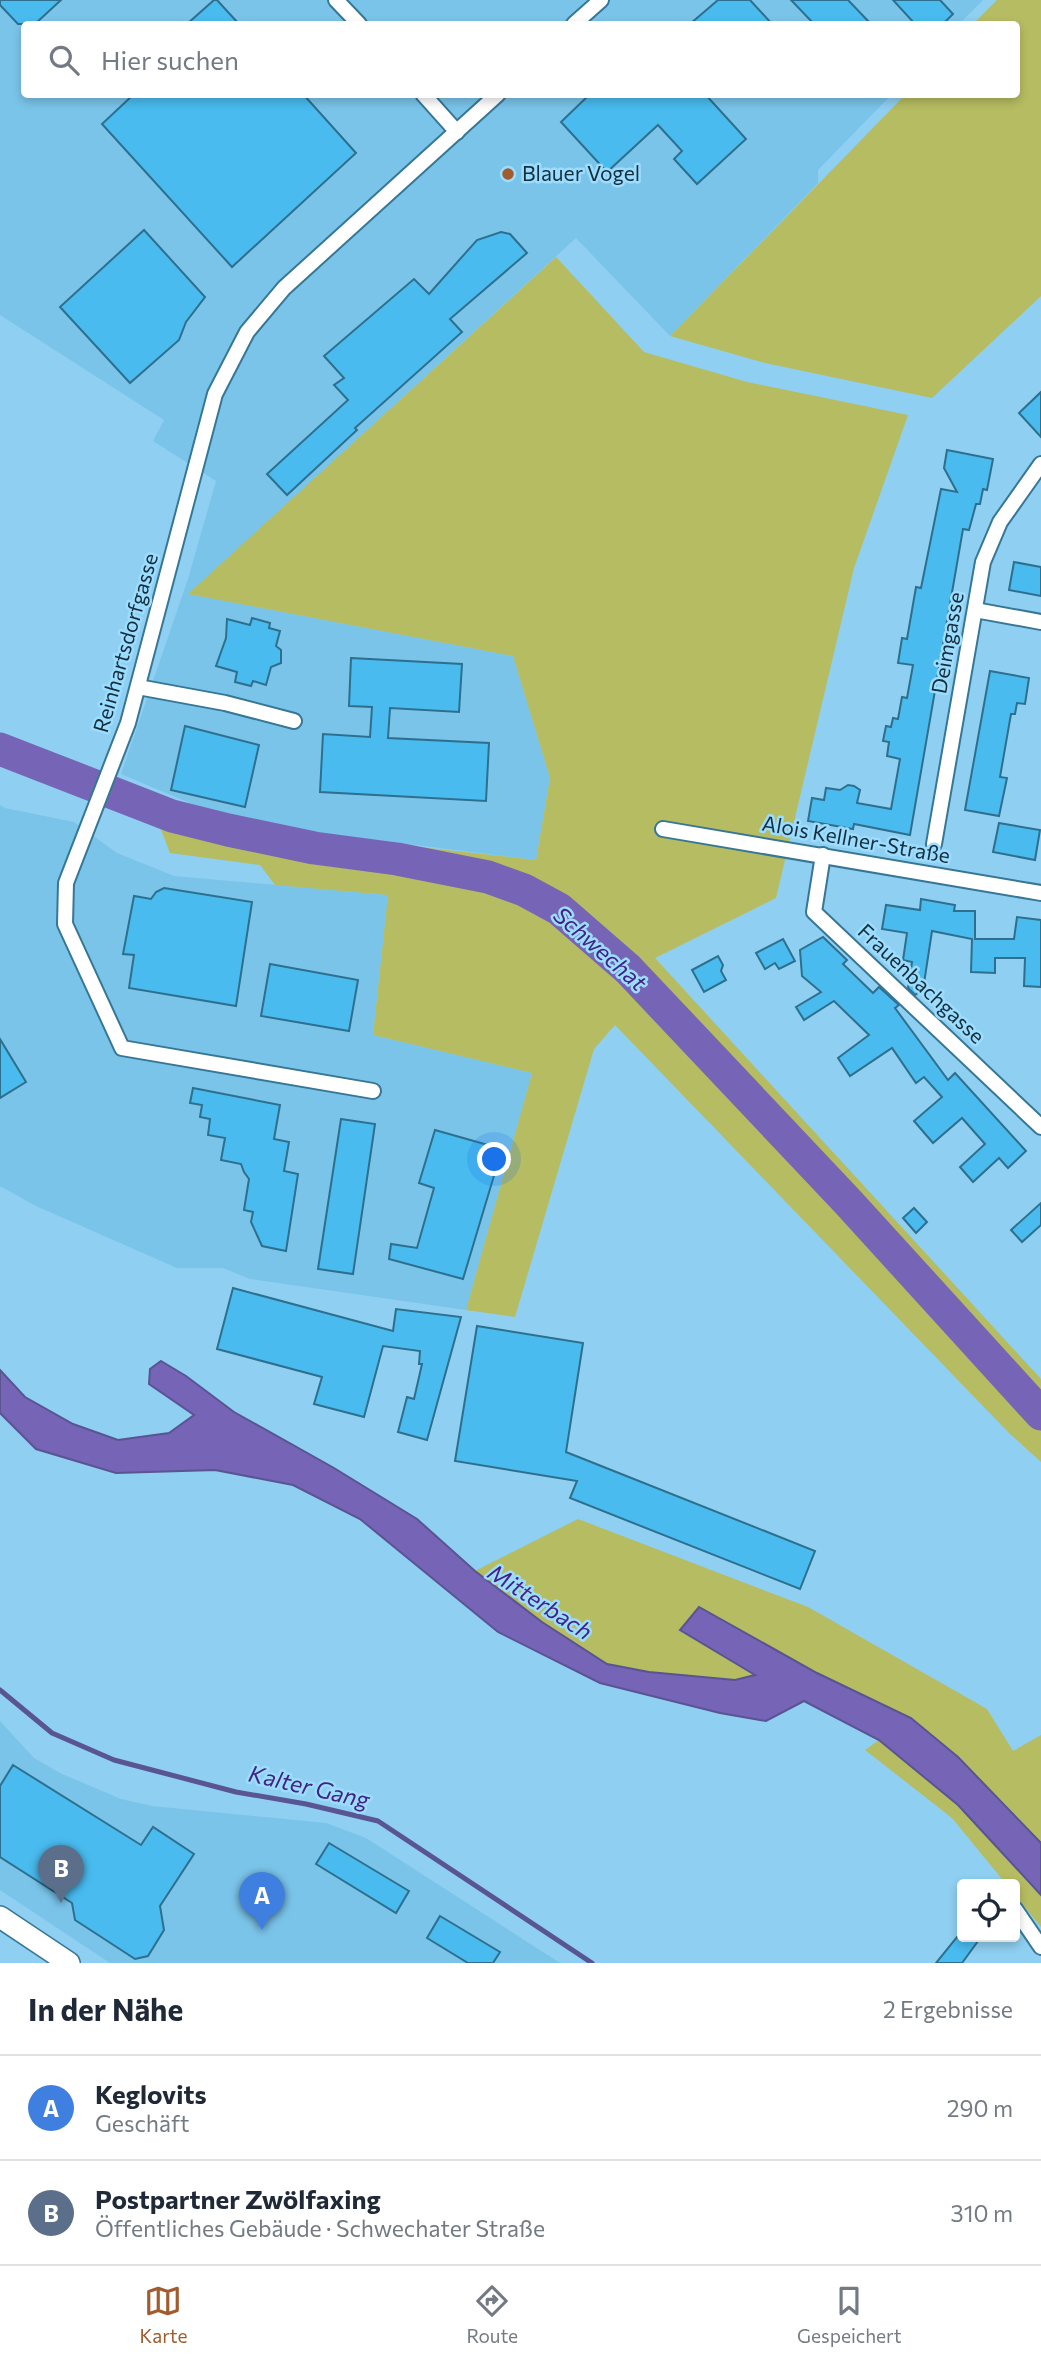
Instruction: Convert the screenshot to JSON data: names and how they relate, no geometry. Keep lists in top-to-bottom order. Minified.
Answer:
{"streets":{"street":["Reinhartsdorfgasse","Deimgasse","Alois Kellner-Straße","Frauenbachgasse"]},"crossings":[["Alois Kellner-Straße","Frauenbachgasse"]],"water":["Schwechat","Mitterbach","Kalter Gang"],"places":["Blauer Vogel"],"page":{"search":"Hier suchen","pins":["B","A"],"heading":["In der Nähe","2 Ergebnisse"],"list":[{"mark":"A","name":"Keglovits","note":"Geschäft","value":"290 m"},{"mark":"B","name":"Postpartner Zwölfaxing","note":"Öffentliches Gebäude · Schwechater Straße","value":"310 m"}],"nav":["Karte","Route","Gespeichert"]}}
